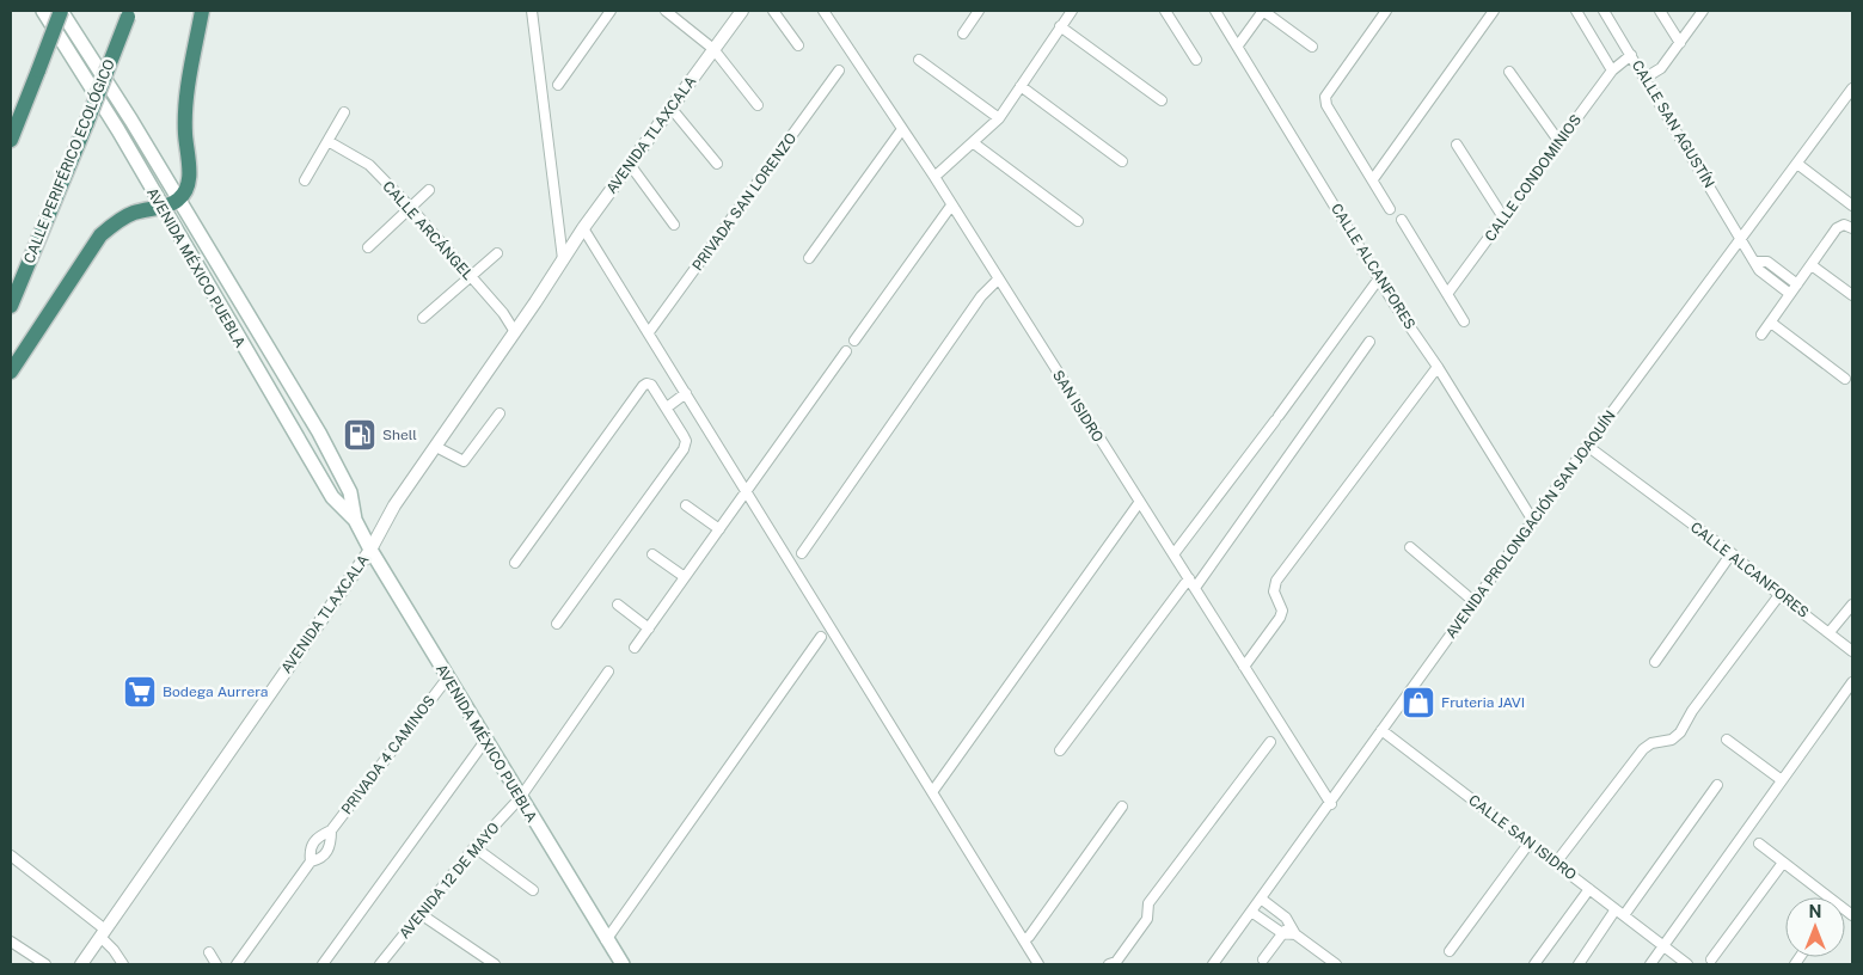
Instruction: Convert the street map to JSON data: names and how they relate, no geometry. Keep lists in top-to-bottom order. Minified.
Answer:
{"streets":{"highway":["CALLE PERIFÉRICO ECOLÓGICO"],"main road":["AVENIDA MÉXICO PUEBLA"],"street":["CALLE SAN AGUSTÍN","AVENIDA TLAXCALA","CALLE CONDOMINIOS","PRIVADA SAN LORENZO","CALLE ARCÁNGEL","CALLE ALCANFORES","SAN ISIDRO","AVENIDA PROLONGACIÓN SAN JOAQUÍN","PRIVADA 4 CAMINOS","CALLE SAN ISIDRO","AVENIDA 12 DE MAYO"]},"crossings":[["CALLE SAN AGUSTÍN","CALLE CONDOMINIOS"],["CALLE SAN AGUSTÍN","AVENIDA PROLONGACIÓN SAN JOAQUÍN"],["AVENIDA TLAXCALA","CALLE ARCÁNGEL"],["AVENIDA TLAXCALA","AVENIDA MÉXICO PUEBLA"],["CALLE ALCANFORES","AVENIDA PROLONGACIÓN SAN JOAQUÍN"],["AVENIDA MÉXICO PUEBLA","PRIVADA 4 CAMINOS"],["AVENIDA MÉXICO PUEBLA","AVENIDA 12 DE MAYO"],["SAN ISIDRO","AVENIDA PROLONGACIÓN SAN JOAQUÍN"],["AVENIDA PROLONGACIÓN SAN JOAQUÍN","CALLE SAN ISIDRO"]],"places":{"fuel station":["Shell"],"supermarket":["Bodega Aurrera"],"shop":["Fruteria JAVI"]},"north":"top"}
